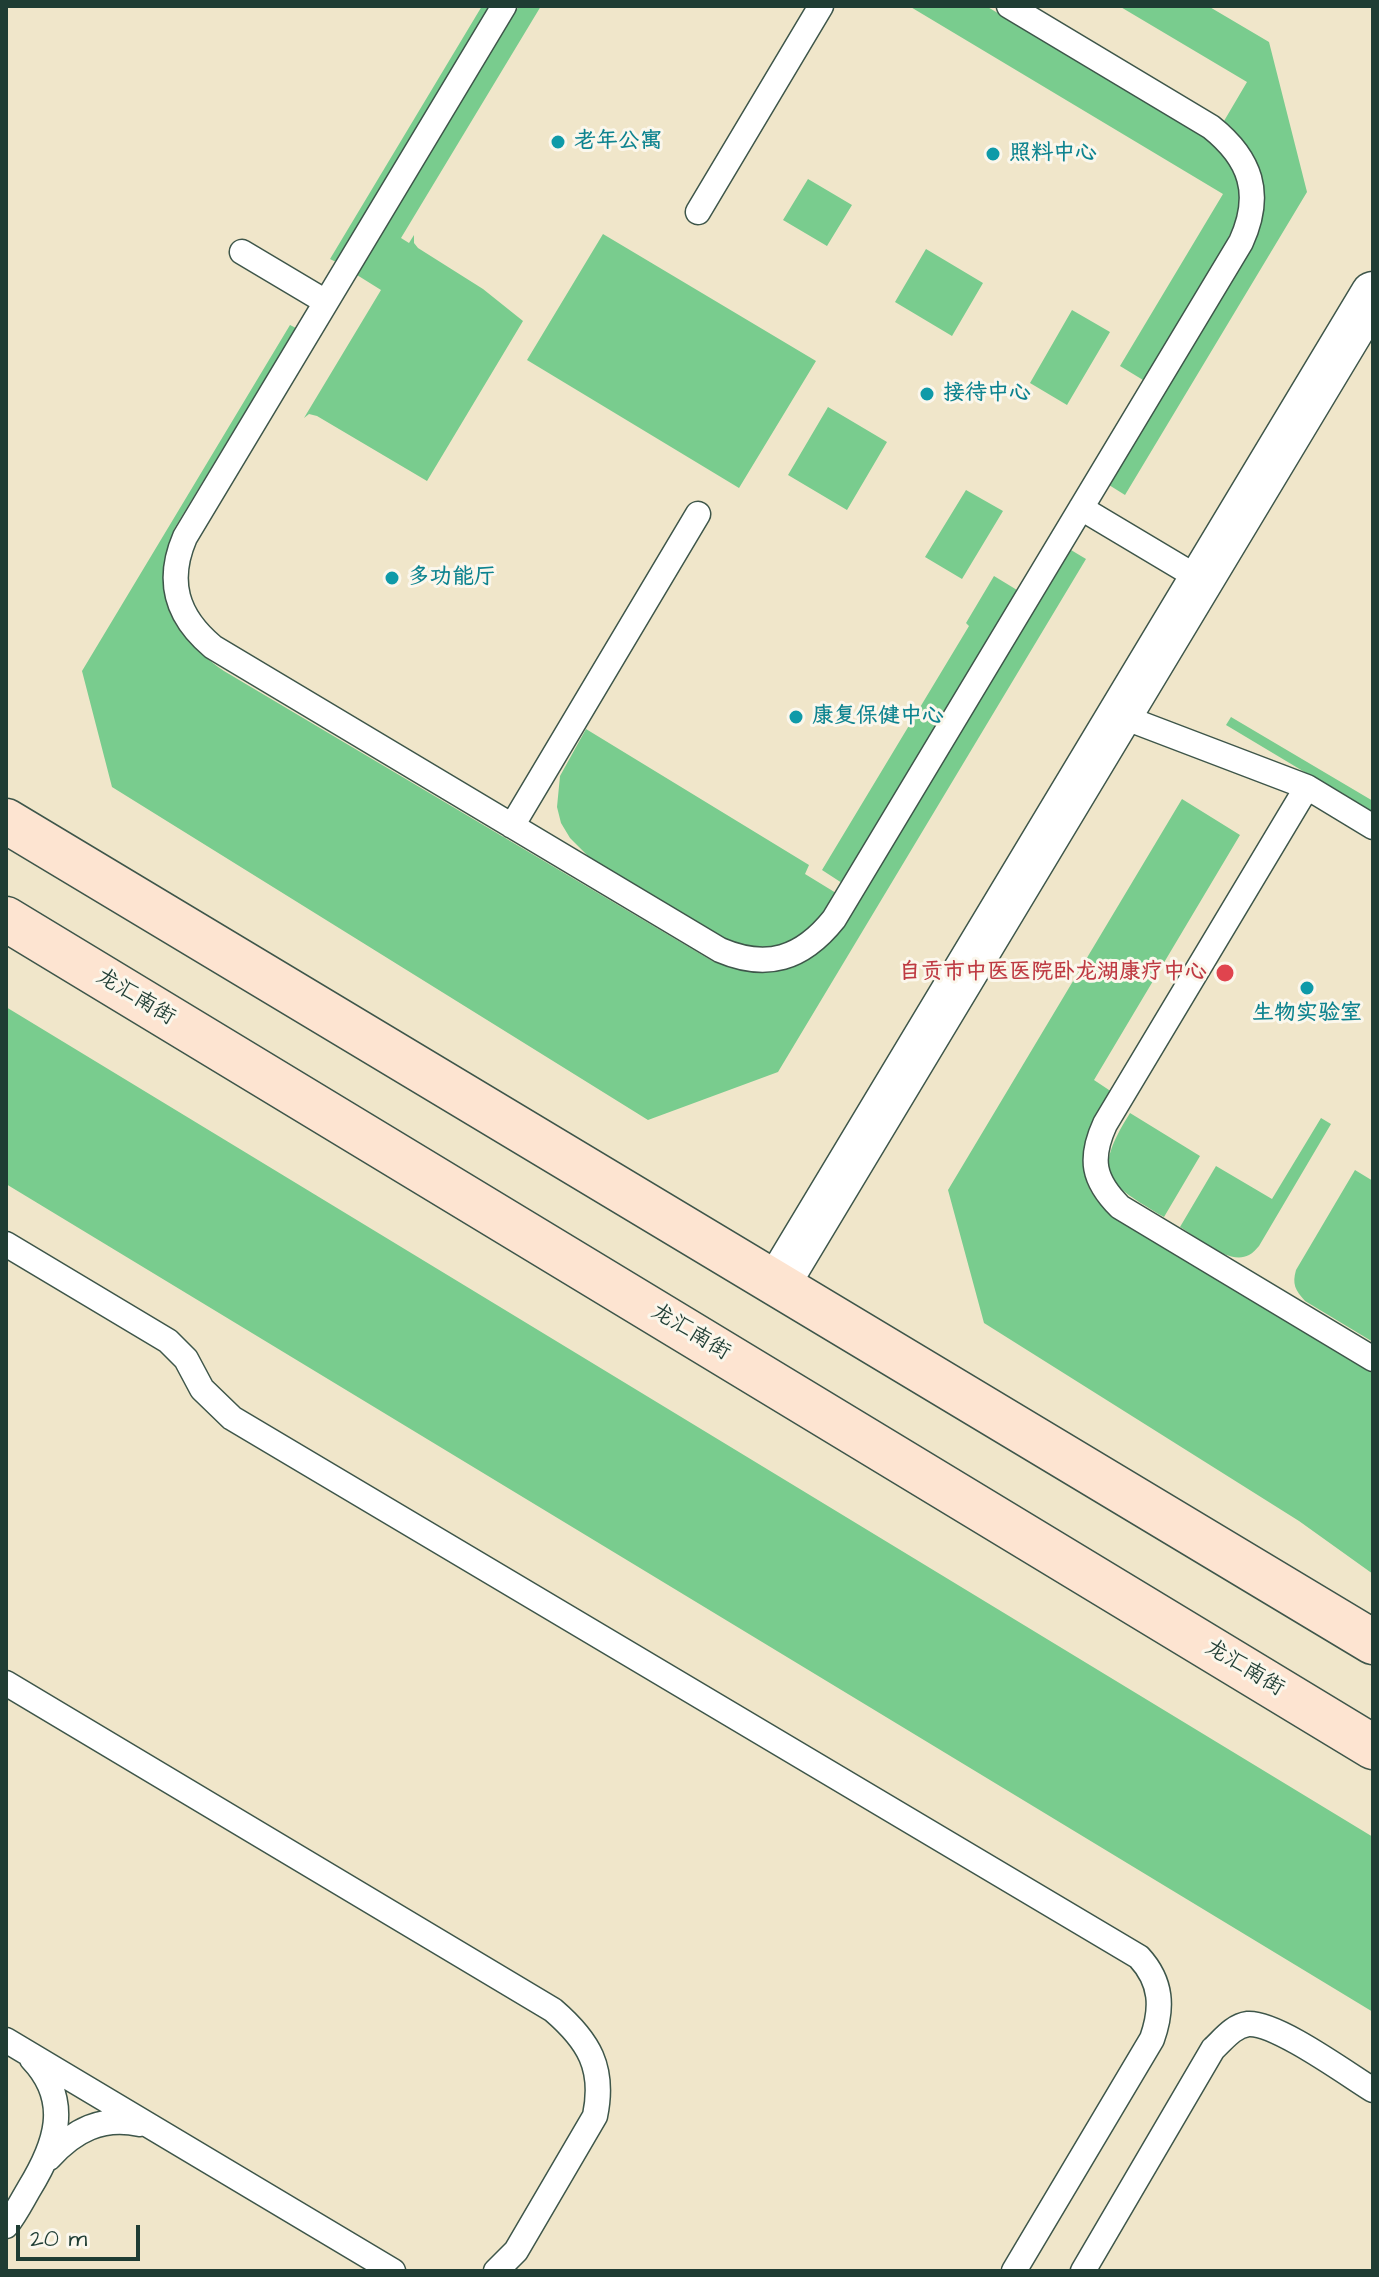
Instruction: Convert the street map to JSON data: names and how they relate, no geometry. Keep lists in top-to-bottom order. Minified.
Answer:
{"streets":{"main road":["龙汇南街"]},"places":["老年公寓","照料中心","接待中心","多功能厅","康复保健中心","自贡市中医医院卧龙湖康疗中心","生物实验室"],"scale_bar":"20 m"}
